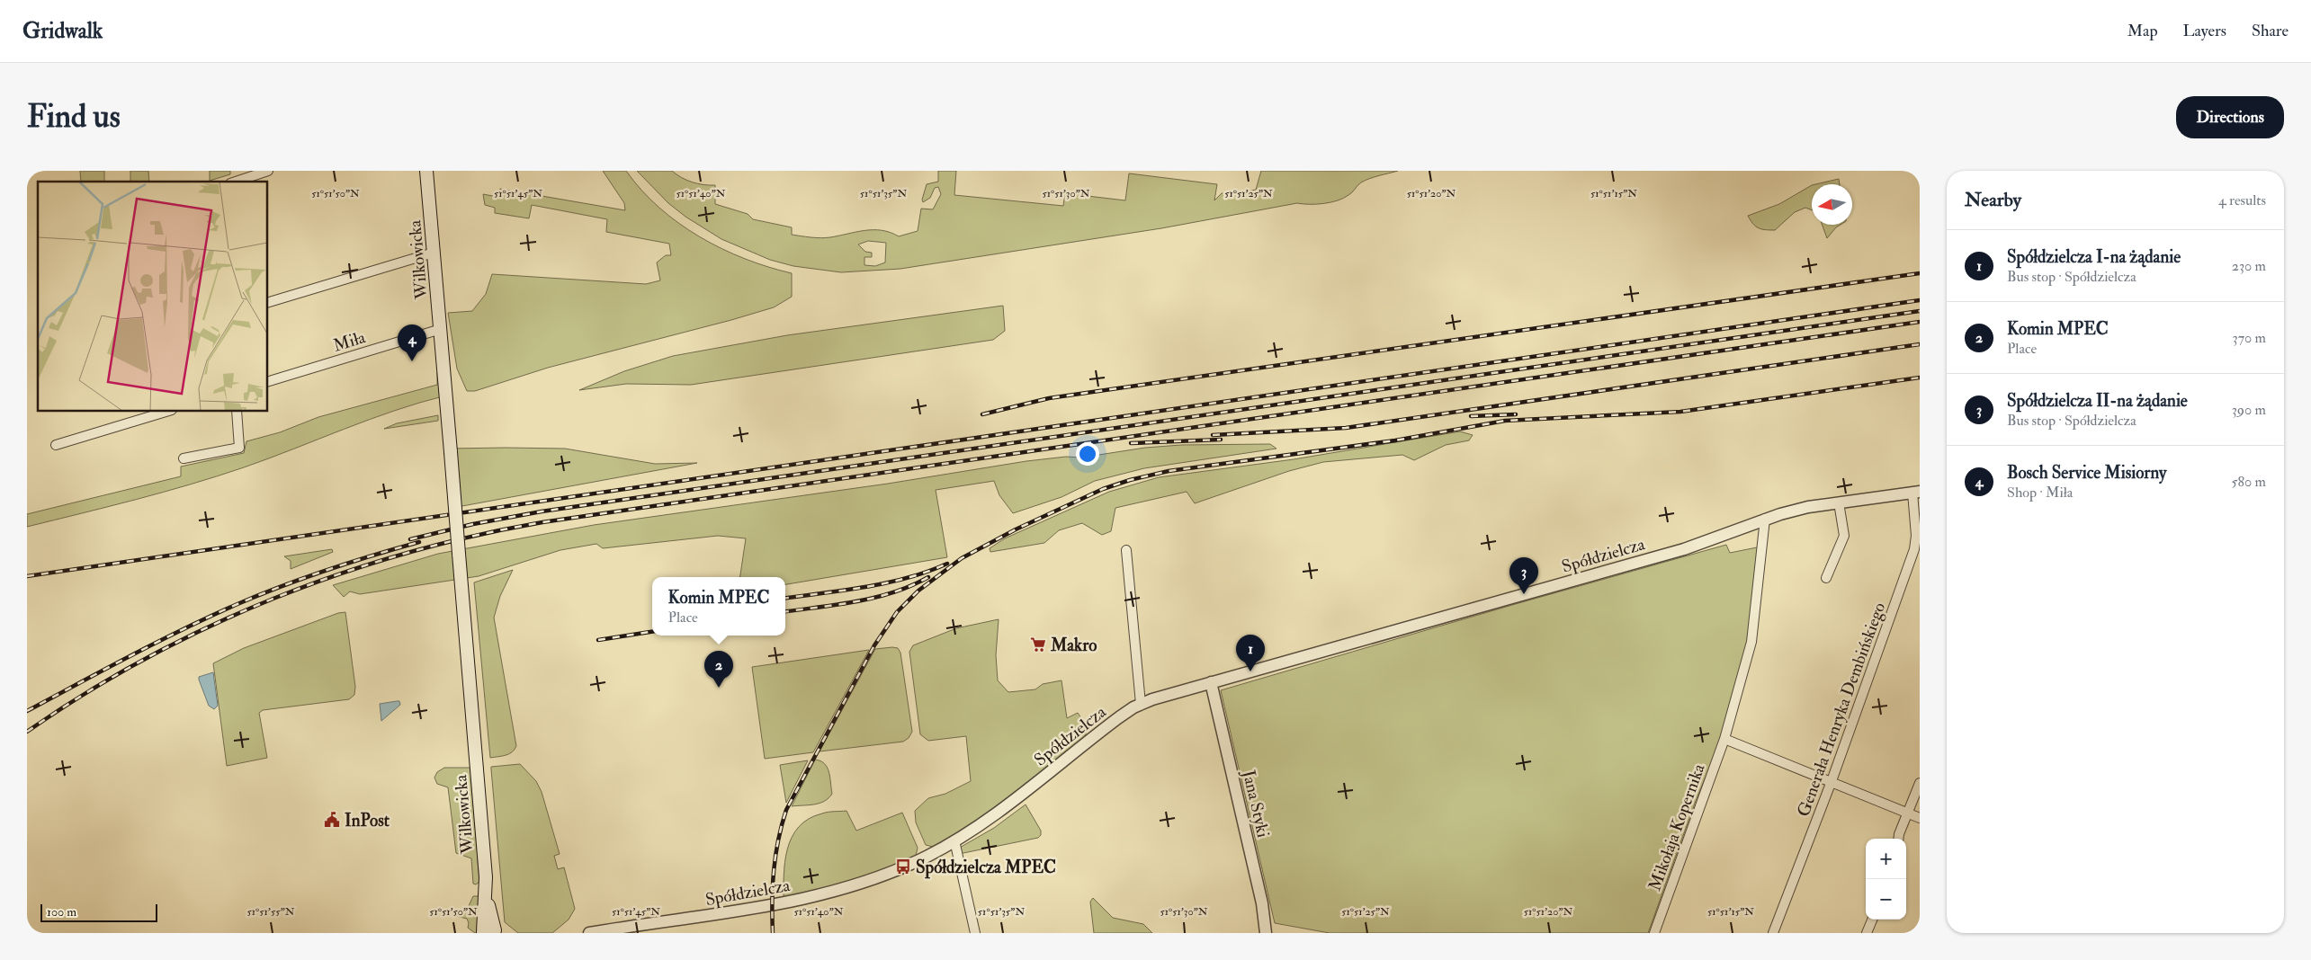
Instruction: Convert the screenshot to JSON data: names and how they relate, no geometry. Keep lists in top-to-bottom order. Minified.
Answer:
{"streets":{"main road":["Wilkowicka"],"street":["Miła","Spółdzielcza","Generała Henryka Dembińskiego","Jana Styki","Mikołaja Kopernika"]},"crossings":[["Wilkowicka","Miła"],["Spółdzielcza","Generała Henryka Dembińskiego"],["Spółdzielcza","Jana Styki"],["Spółdzielcza","Mikołaja Kopernika"]],"places":{"supermarket":["Makro"],"public building":["InPost"],"bus stop":["Spółdzielcza MPEC"]},"scale_bar":"100 m","north":"left","page":{"header":"Gridwalk","nav":["Map","Layers","Share"],"buttons":"Directions","title":"Find us","heading":["Nearby","4 results"],"list":[{"mark":"1","name":"Spółdzielcza I-na żądanie","note":"Bus stop · Spółdzielcza","value":"230 m"},{"mark":"2","name":"Komin MPEC","note":"Place","value":"370 m"},{"mark":"3","name":"Spółdzielcza II-na żądanie","note":"Bus stop · Spółdzielcza","value":"390 m"},{"mark":"4","name":"Bosch Service Misiorny","note":"Shop · Miła","value":"580 m"}],"pins":["4","3","1","2"],"popup":["Komin MPEC","Place"],"map_buttons":["+","−"],"scale":"100 m"},"coordinates":["51°51'50\"N","51°51'45\"N","51°51'40\"N","51°51'35\"N","51°51'30\"N","51°51'25\"N","51°51'20\"N","51°51'15\"N","51°51'55\"N"]}
